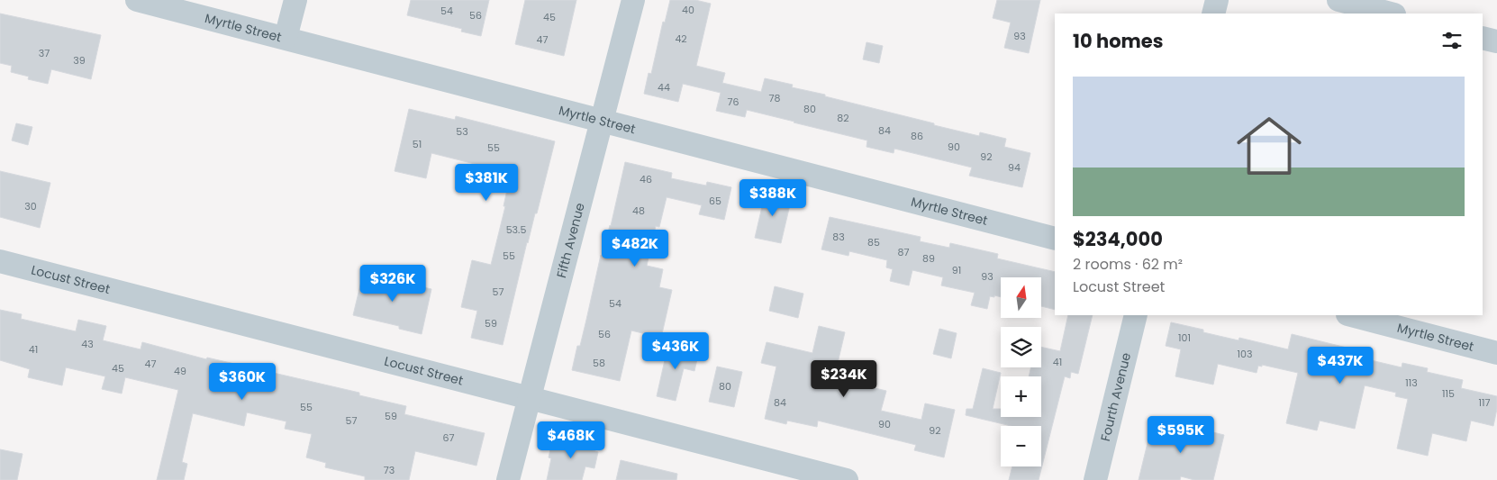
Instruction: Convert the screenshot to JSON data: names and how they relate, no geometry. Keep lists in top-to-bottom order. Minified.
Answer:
{"streets":{"street":["Myrtle Street","Fifth Avenue","Locust Street","Fourth Avenue"]},"crossings":[["Myrtle Street","Fifth Avenue"],["Fifth Avenue","Locust Street"]],"house_numbers":["40","54","56","45","93","42","47","37","39","44","78","76","80","82","84","53","86","51","90","55","92","94","46","65","30","48","53.5","83","85","87","55","89","91","93","57","54","59","56","101","43","41","103","41","58","47","45","49","113","80","115","84","117","55","59","57","90","92","67","73"],"north":"top","page":{"heading":"10 homes","list":[{"name":"$234,000","note":"2 rooms · 62 m² · Locust Street"}],"price":["$381K","$388K","$482K","$326K","$436K","$437K","$234K","$360K","$595K","$468K"],"map_buttons":["+","−"]}}
